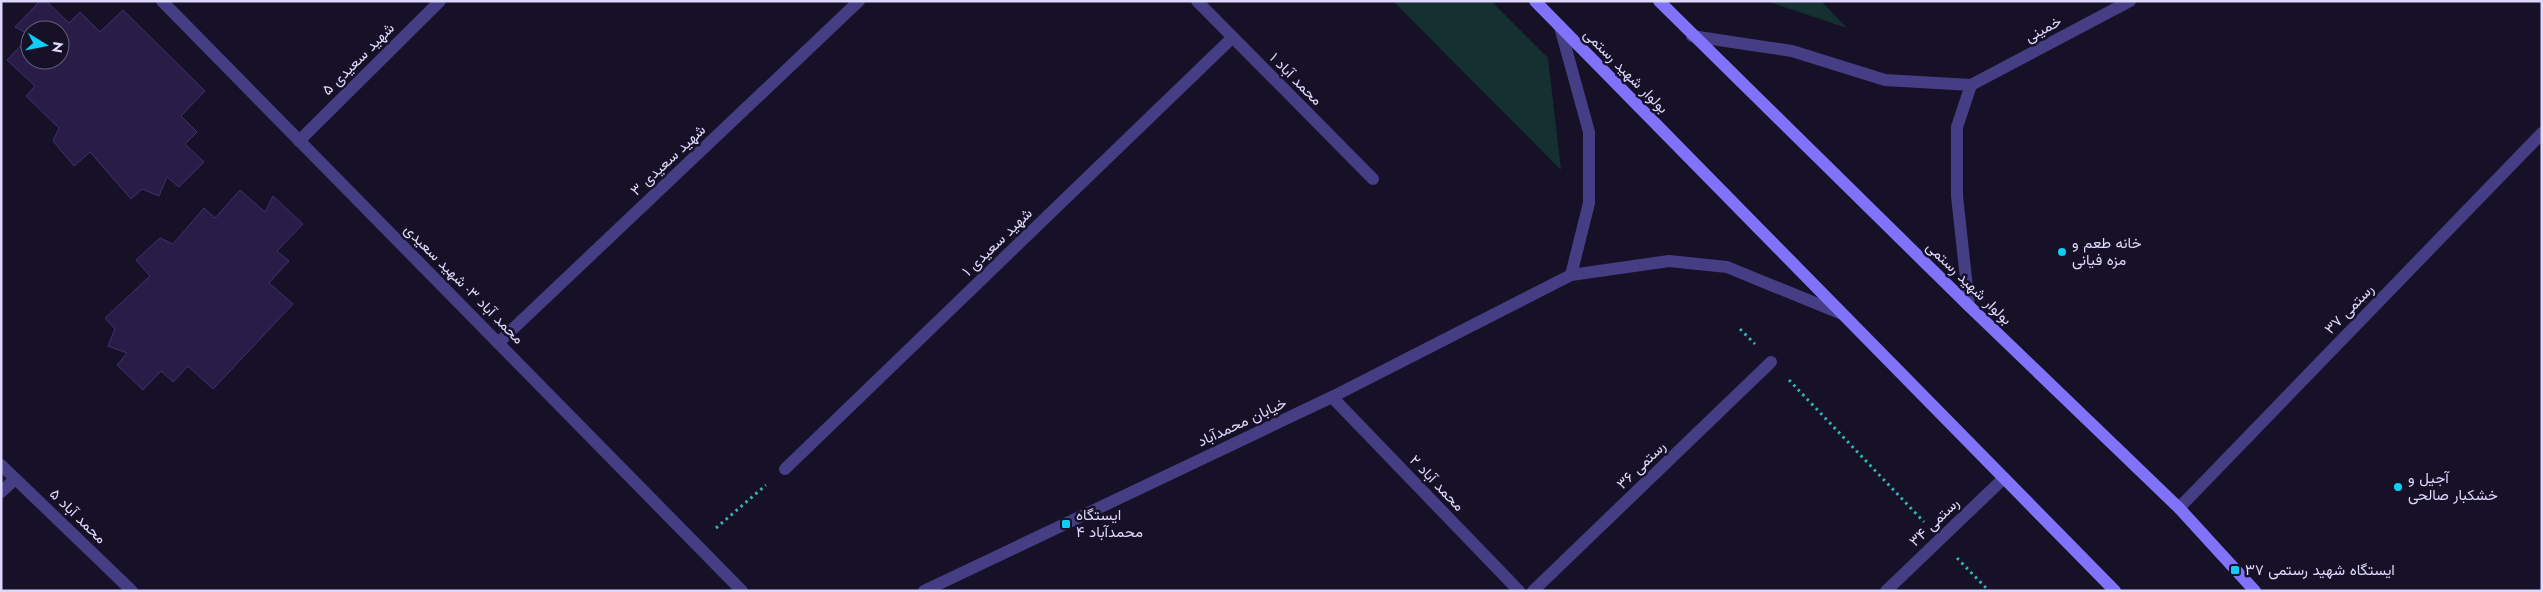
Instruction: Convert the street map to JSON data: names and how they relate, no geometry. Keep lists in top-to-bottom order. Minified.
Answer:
{"streets":{"main road":["بولوار شهید رستمی"],"street":["خمینی","شهید سعیدی ۵","محمد آباد ۱","شهید سعیدی ۳","شهید سعیدی ۱","محمد آباد ۳- شهید سعیدی","رستمی ۳۷","خیابان محمدآباد","رستمی ۳۶","محمد آباد ۲","محمد آباد ۵","رستمی ۳۴"]},"crossings":[["شهید سعیدی ۵","محمد آباد ۳- شهید سعیدی"],["بولوار شهید رستمی","رستمی ۳۷"],["بولوار شهید رستمی","خیابان محمدآباد"],["بولوار شهید رستمی","رستمی ۳۴"],["محمد آباد ۱","شهید سعیدی ۱"],["شهید سعیدی ۳","محمد آباد ۳- شهید سعیدی"],["خیابان محمدآباد","محمد آباد ۲"]],"places":{"other":["خانه طعم و مزه فیانی","آجیل و خشکبار صالحی"],"transit":["ایستگاه محمدآباد ۴","ایستگاه شهید رستمی ۳۷"]},"north":"right"}
